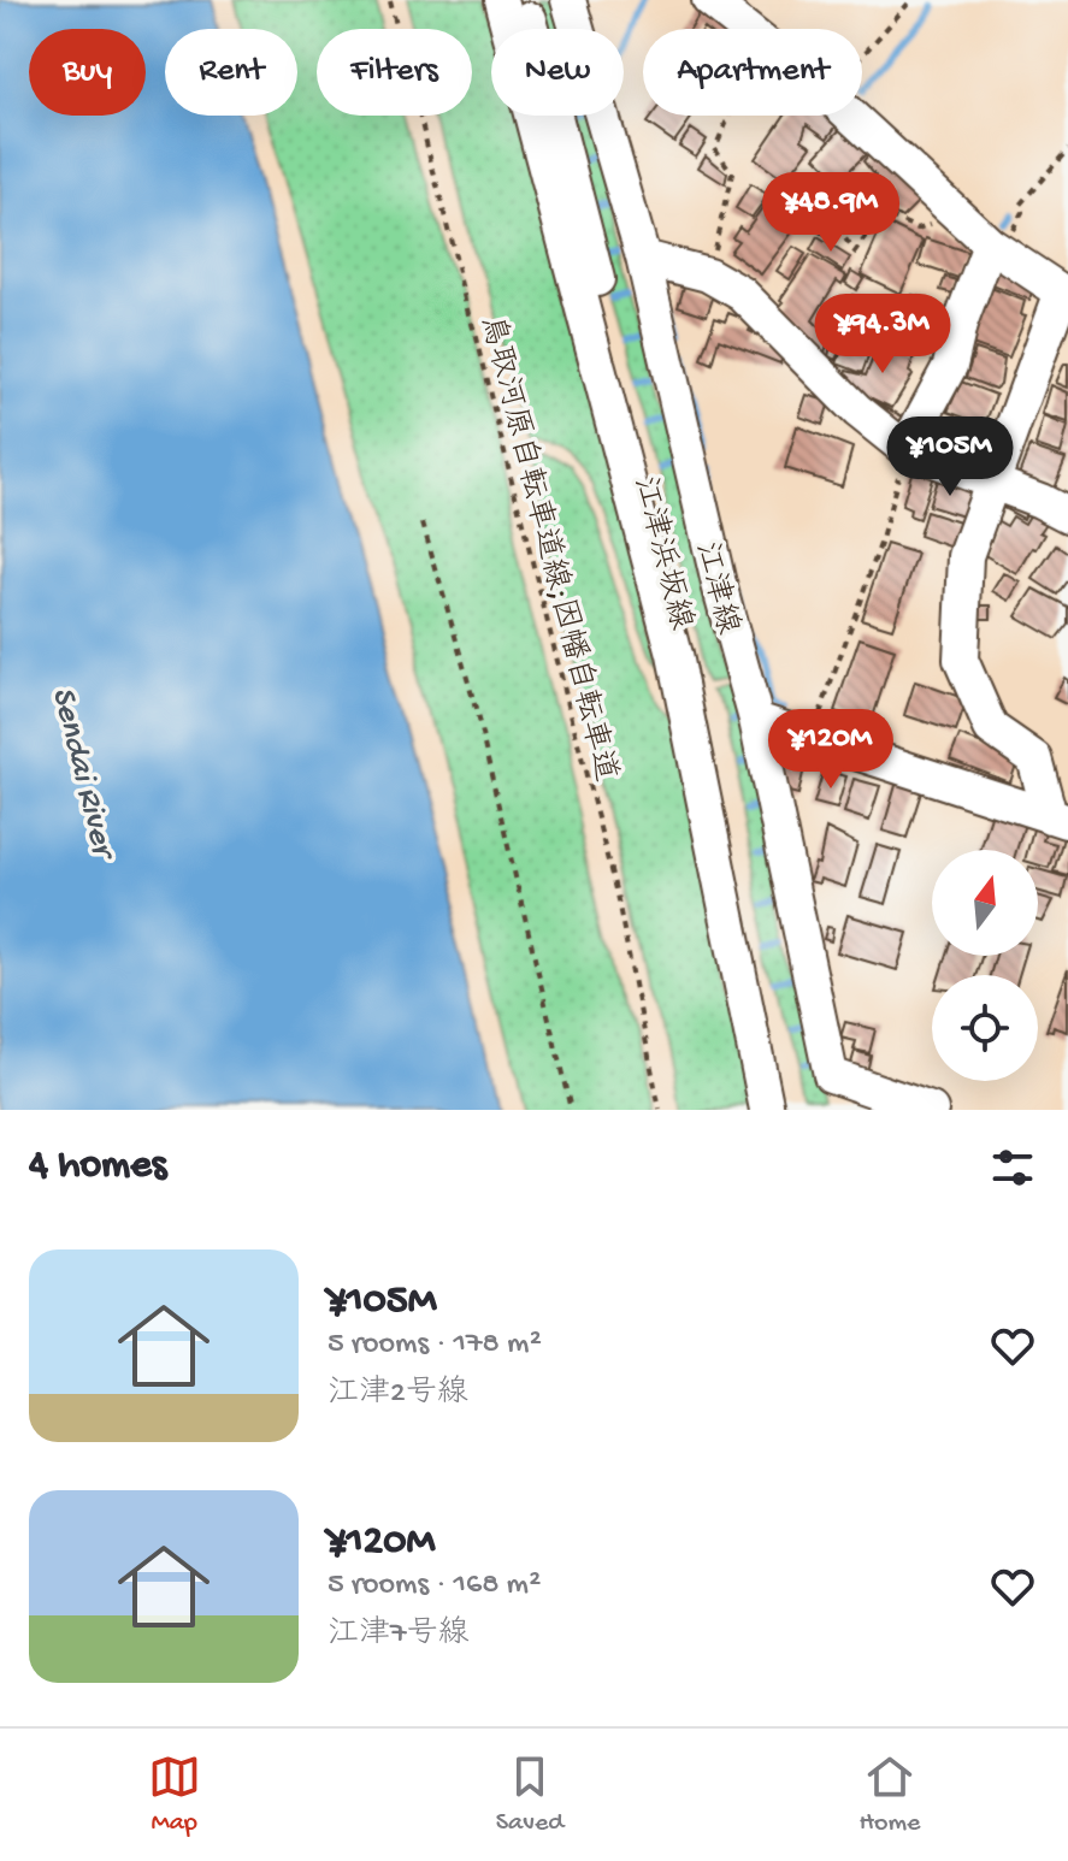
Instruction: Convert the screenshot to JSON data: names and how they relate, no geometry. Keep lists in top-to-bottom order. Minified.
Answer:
{"streets":{"street":["江津浜坂線","江津線"],"path":["鳥取河原自転車道線;因幡自転車道"]},"water":["Sendai River"],"north":"top","page":{"chip":["Buy","Rent","Filters","New","Apartment"],"price":["¥48.9M","¥94.3M","¥105M","¥120M"],"heading":"4 homes","list":[{"name":"¥105M","note":"5 rooms · 178 m² · 江津2号線"},{"name":"¥120M","note":"5 rooms · 168 m² · 江津7号線"}],"tabs":["Map","Saved","Home"]}}
